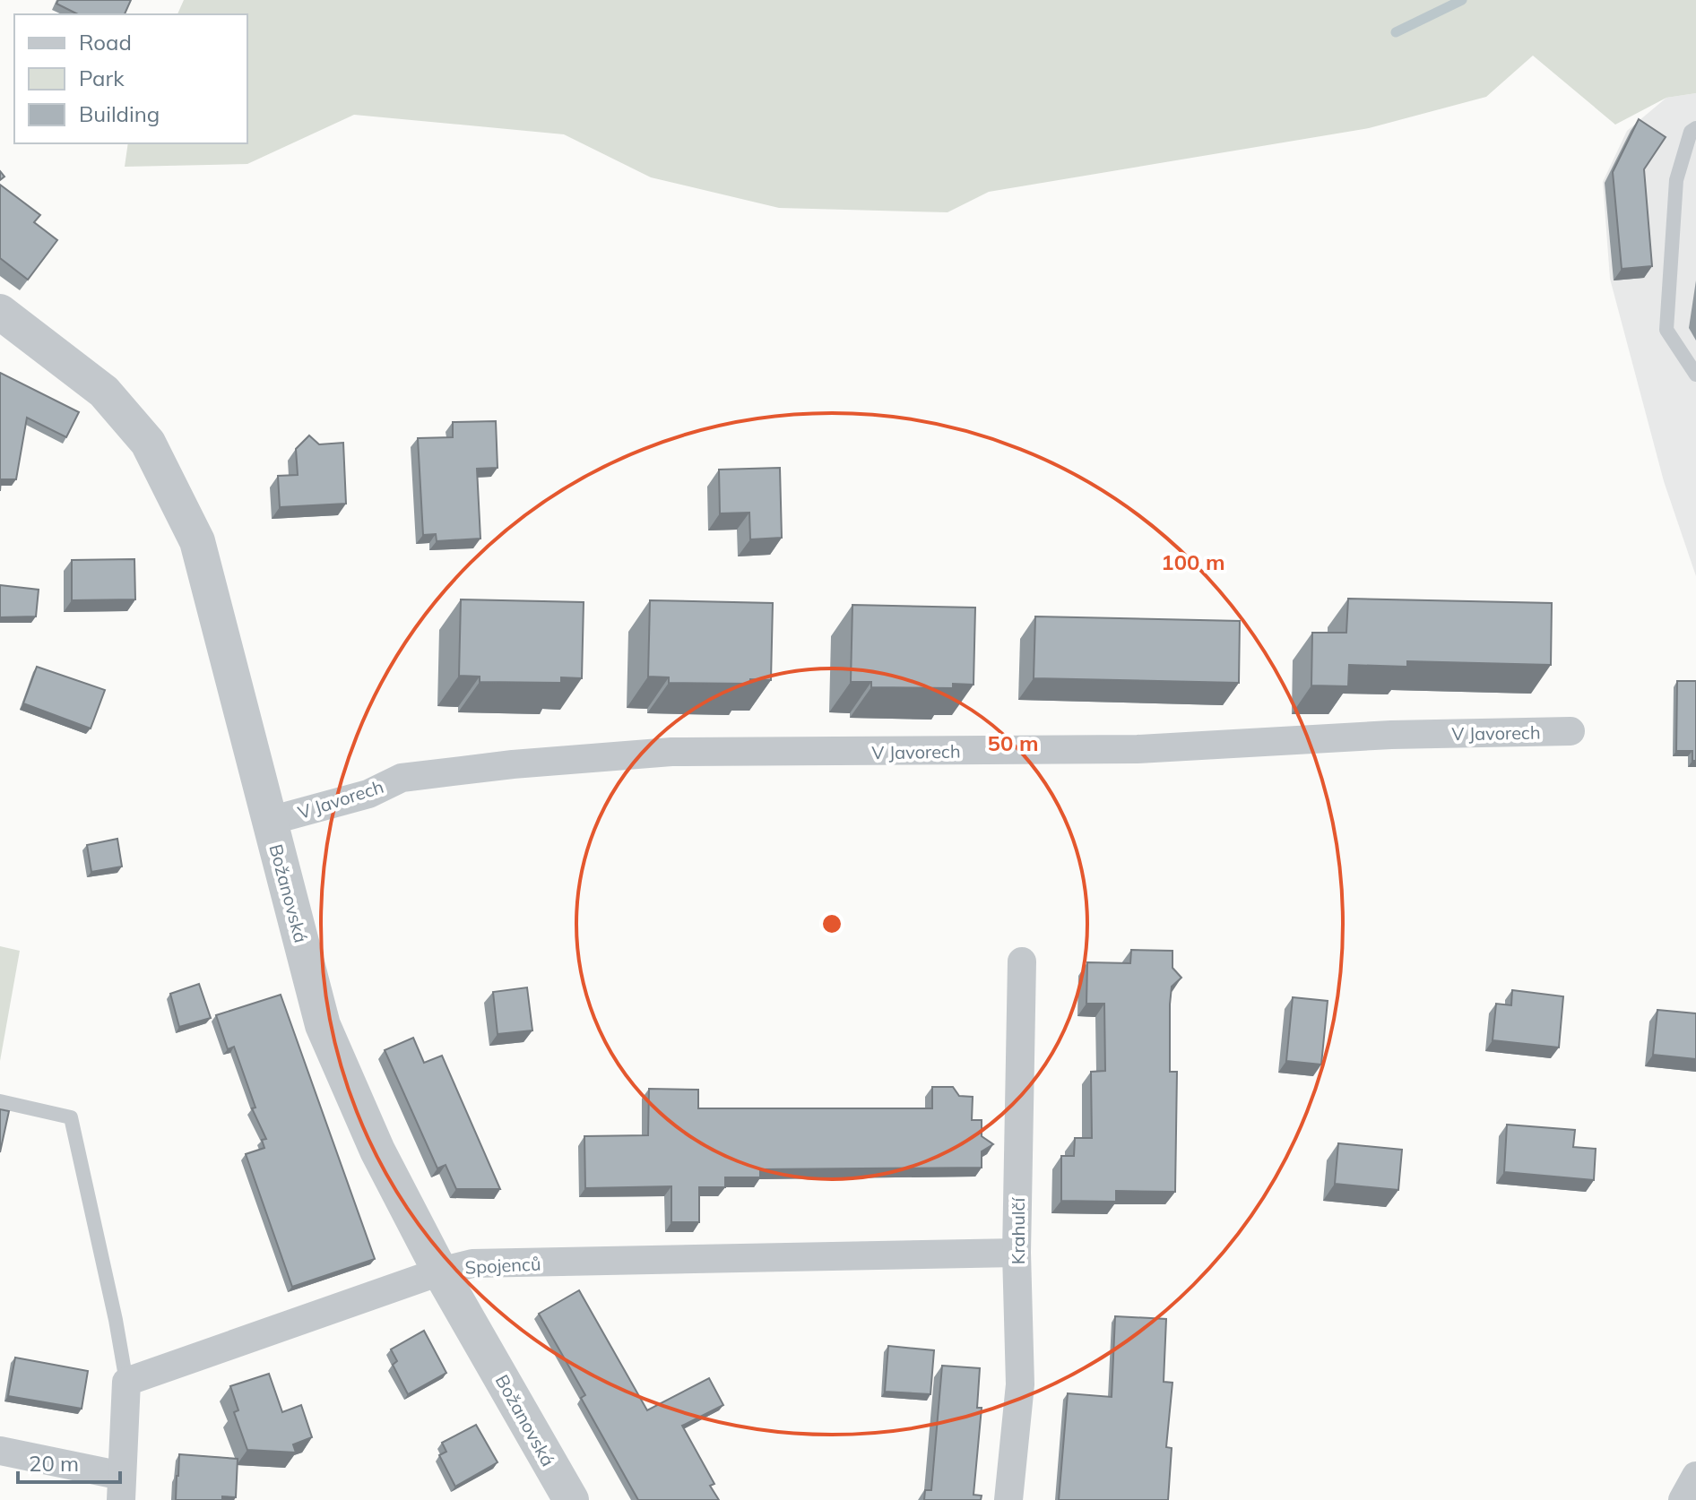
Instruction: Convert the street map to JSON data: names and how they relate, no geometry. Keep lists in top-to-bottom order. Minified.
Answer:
{"streets":{"street":["V Javorech","Božanovská","Krahulčí","Spojenců"]},"crossings":[["V Javorech","Božanovská"],["Božanovská","Spojenců"],["Krahulčí","Spojenců"]],"legend":["Road","Park","Building"],"scale_bar":"20 m","rings":["100 m","50 m"]}
